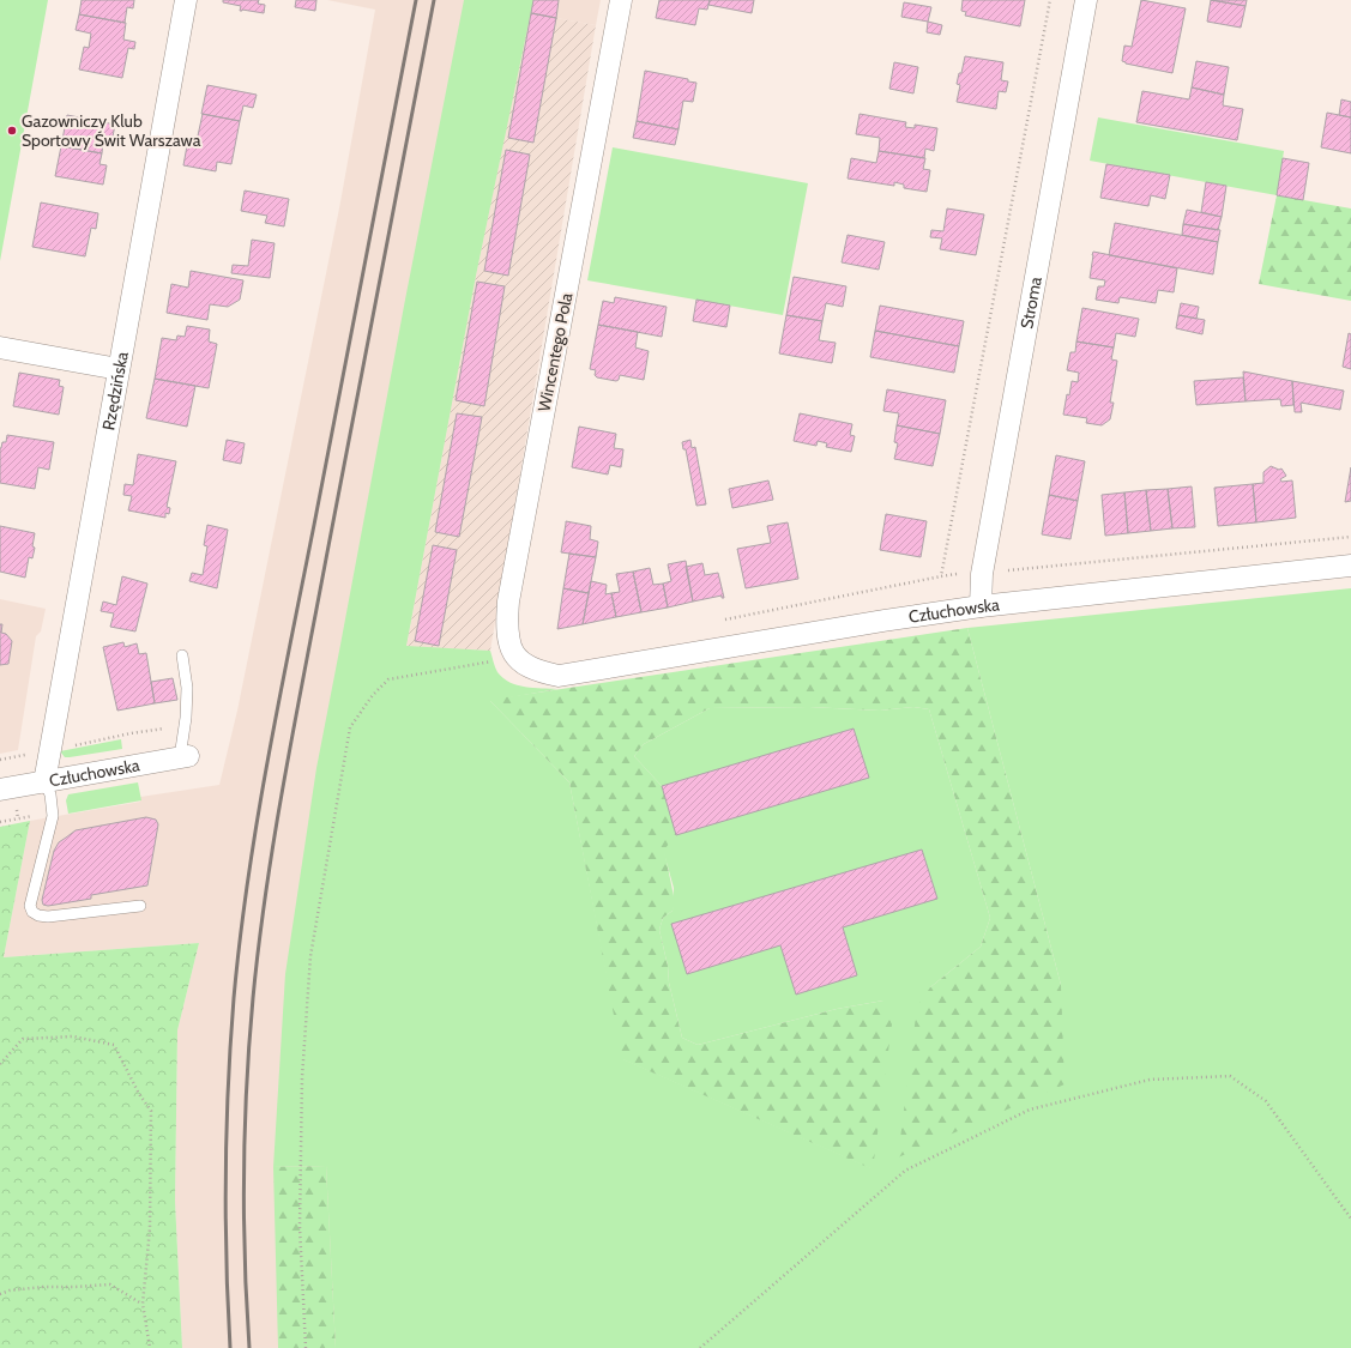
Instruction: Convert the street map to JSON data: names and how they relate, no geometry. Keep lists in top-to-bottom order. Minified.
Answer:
{"streets":{"street":["Stroma","Wincentego Pola","Rzędzińska","Człuchowska"]},"crossings":[["Stroma","Człuchowska"],["Wincentego Pola","Człuchowska"],["Rzędzińska","Człuchowska"]],"places":["Gazowniczy Klub Sportowy Świt Warszawa"]}
